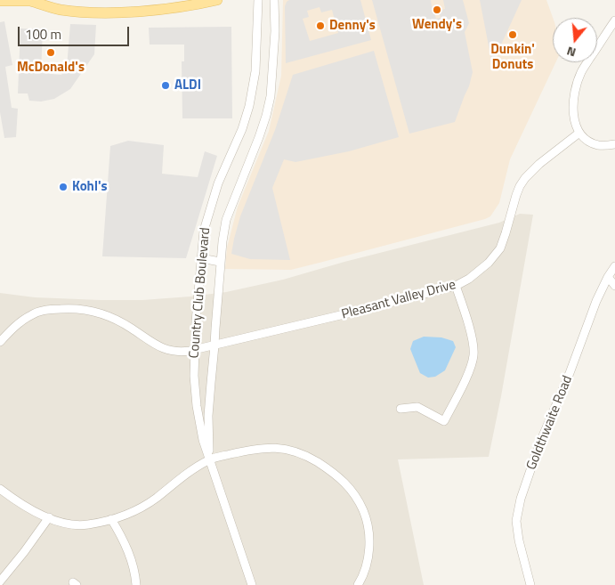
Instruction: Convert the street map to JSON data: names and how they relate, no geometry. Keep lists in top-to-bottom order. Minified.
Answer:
{"streets":{"street":["Country Club Boulevard","Pleasant Valley Drive","Goldthwaite Road"]},"crossings":[["Country Club Boulevard","Pleasant Valley Drive"]],"places":["Wendy's","Denny's","Dunkin' Donuts","McDonald's","ALDI","Kohl's"],"scale_bar":"100 m","north":"bottom"}
